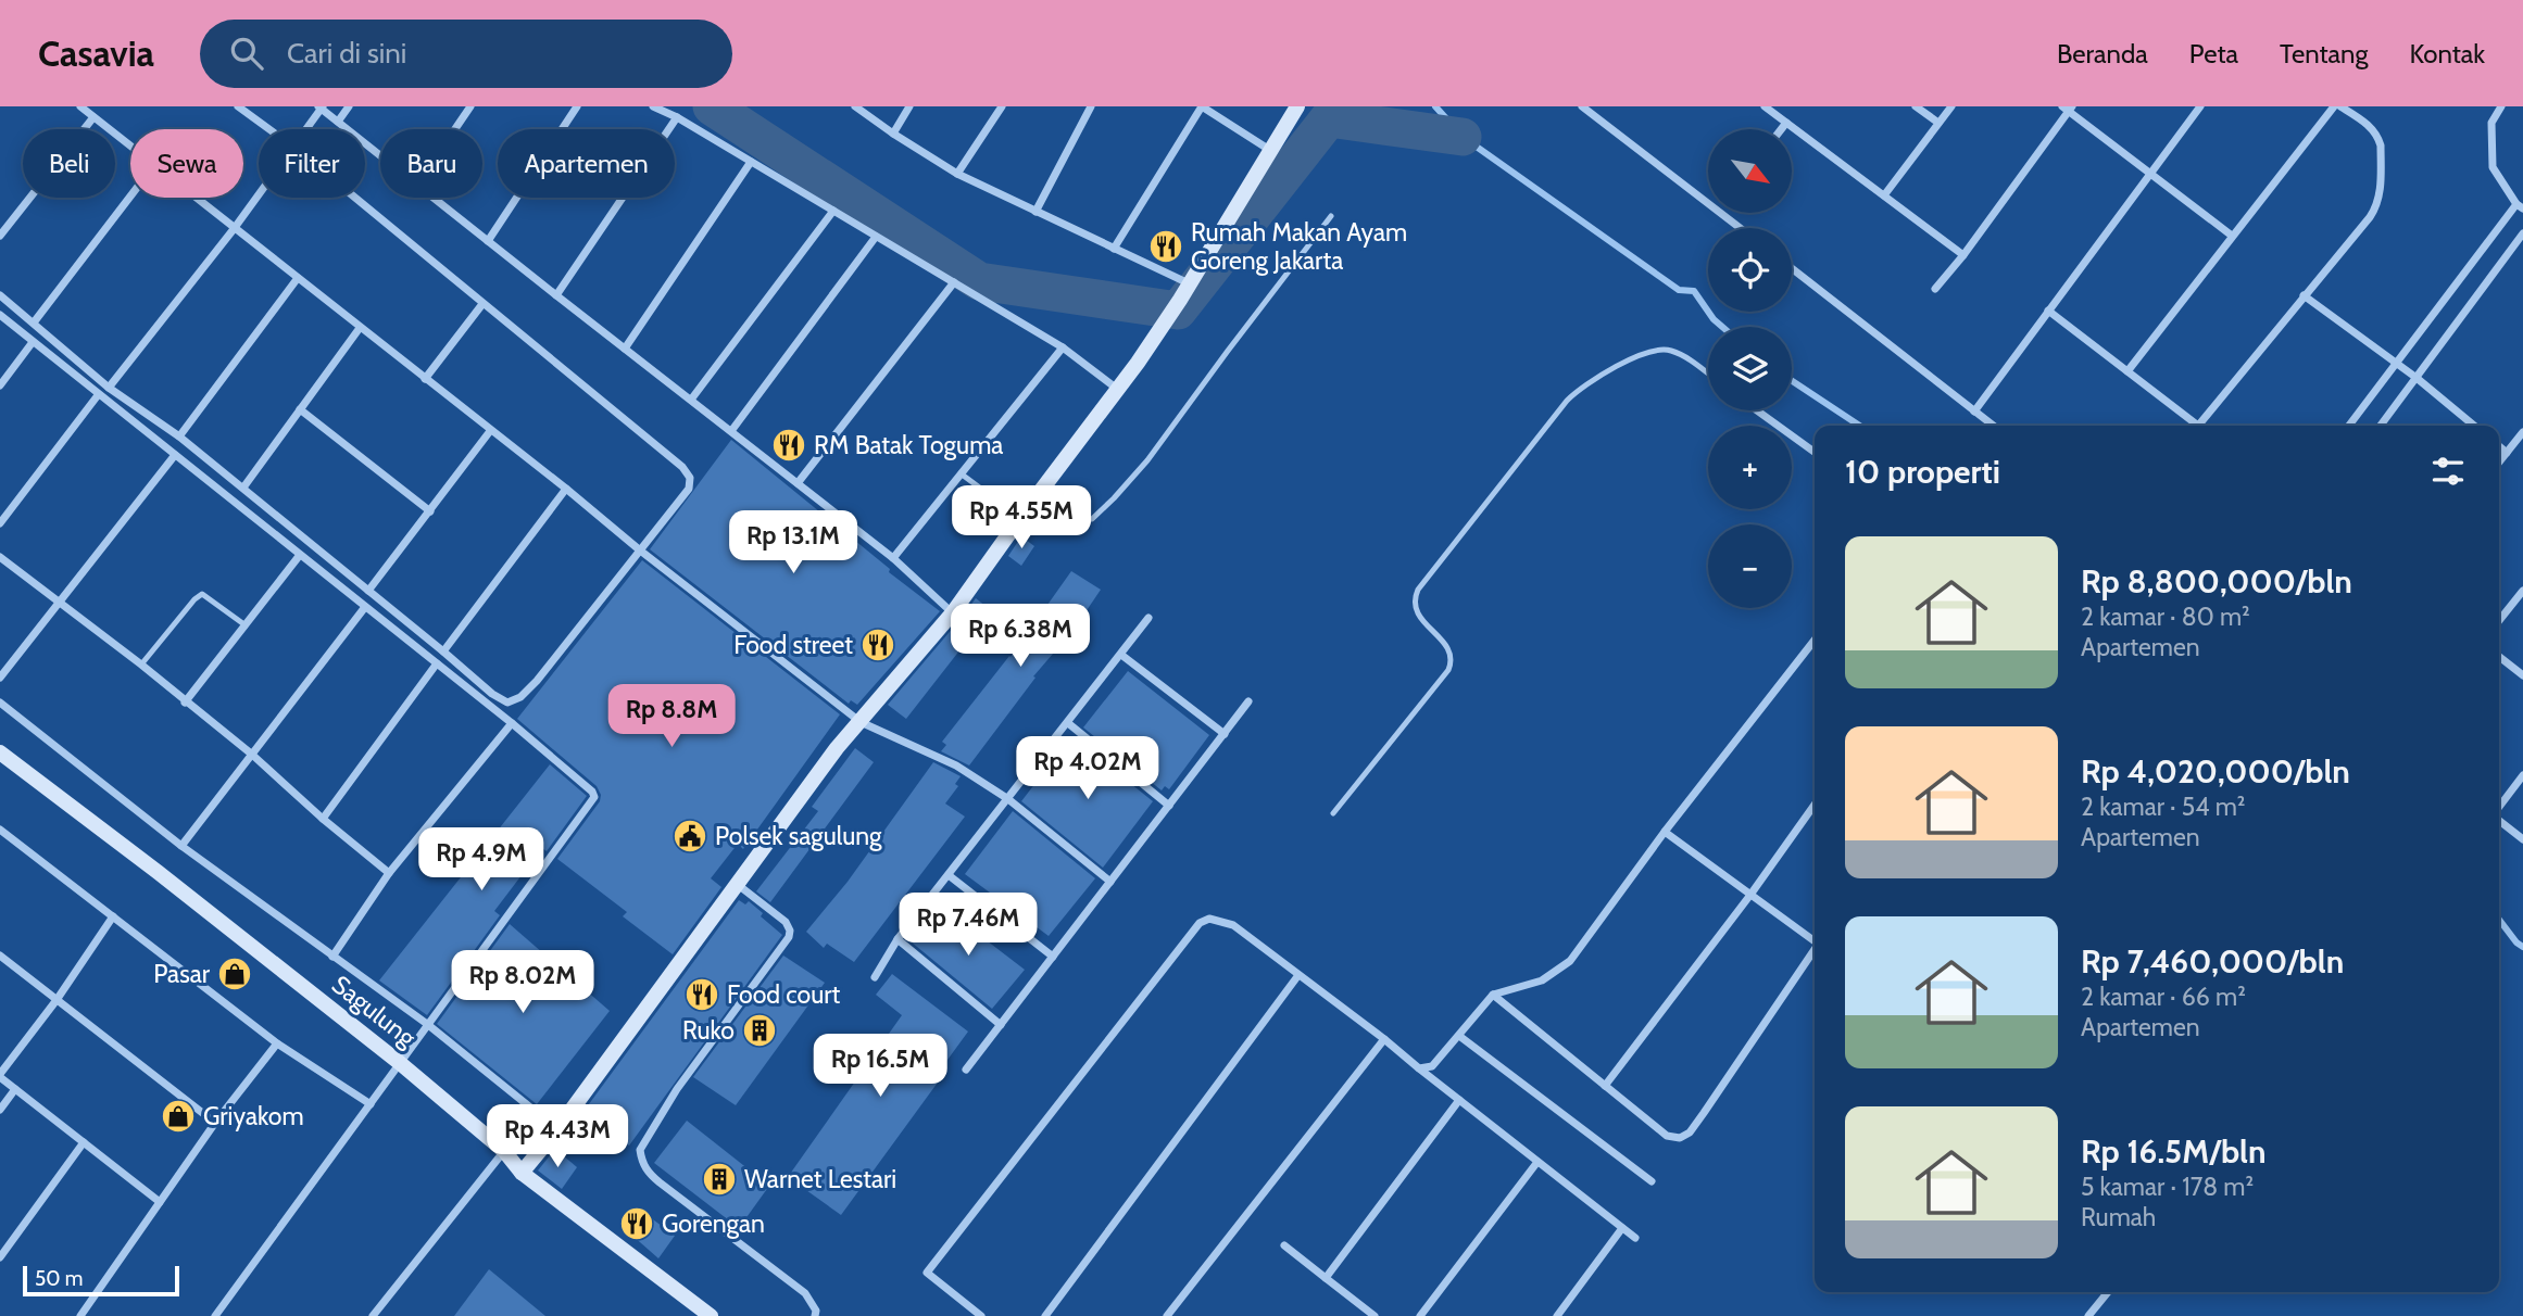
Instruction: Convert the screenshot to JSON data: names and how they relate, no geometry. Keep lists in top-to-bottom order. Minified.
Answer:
{"streets":{"street":["Sagulung"]},"places":{"restaurant":["Rumah Makan Ayam Goreng Jakarta","RM Batak Toguma","Food street","Food court","Gorengan"],"public building":["Polsek sagulung"],"shop":["Pasar","Griyakom"],"building":["Ruko","Warnet Lestari"]},"scale_bar":"50 m","north":"bottom right","page":{"header":"Casavia","search":"Cari di sini","nav":["Beranda","Peta","Tentang","Kontak"],"map_buttons":["+","−"],"chip":["Beli","Sewa","Filter","Baru","Apartemen"],"heading":"10 properti","price":["Rp 4.55M","Rp 13.1M","Rp 6.38M","Rp 8.8M","Rp 4.02M","Rp 4.9M","Rp 7.46M","Rp 8.02M","Rp 16.5M","Rp 4.43M"],"list":[{"name":"Rp 8,800,000/bln","note":"2 kamar · 80 m² · Apartemen"},{"name":"Rp 4,020,000/bln","note":"2 kamar · 54 m² · Apartemen"},{"name":"Rp 7,460,000/bln","note":"2 kamar · 66 m² · Apartemen"},{"name":"Rp 16.5M/bln","note":"5 kamar · 178 m² · Rumah"}],"scale":"50 m"}}
